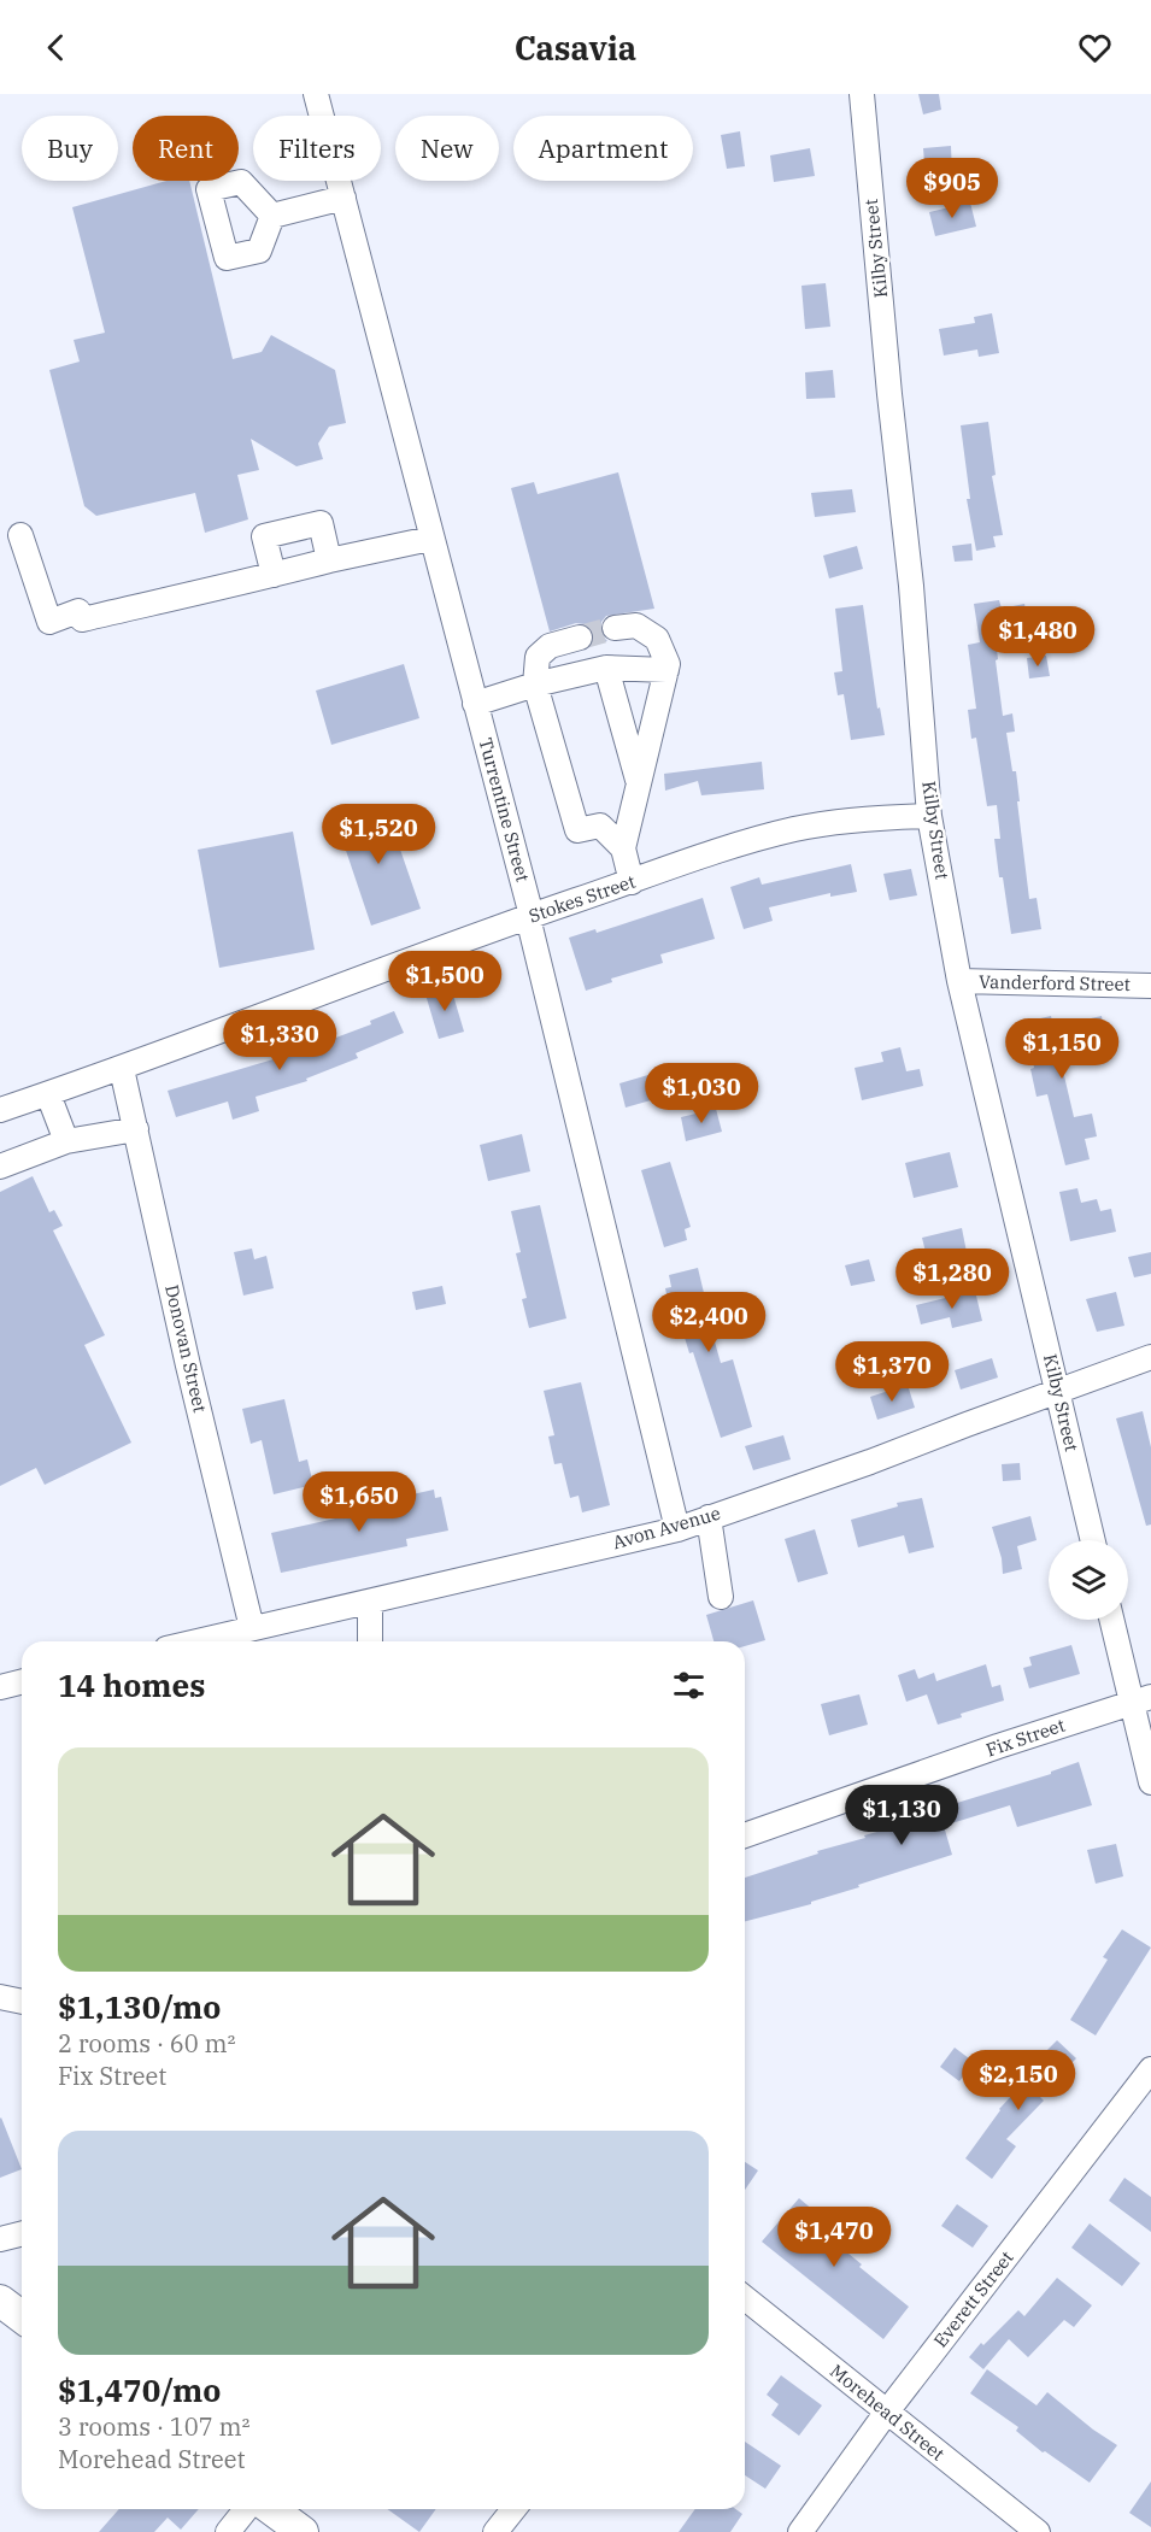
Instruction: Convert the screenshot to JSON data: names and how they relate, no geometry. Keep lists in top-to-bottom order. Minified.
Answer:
{"streets":{"street":["Kilby Street","Turrentine Street","Stokes Street","Vanderford Street","Donovan Street","Avon Avenue","Fix Street","Everett Street","Morehead Street"]},"crossings":[["Kilby Street","Stokes Street"],["Kilby Street","Vanderford Street"],["Kilby Street","Avon Avenue"],["Turrentine Street","Stokes Street"],["Turrentine Street","Avon Avenue"],["Stokes Street","Donovan Street"],["Donovan Street","Avon Avenue"],["Everett Street","Morehead Street"]],"page":{"header":"Casavia","chip":["Buy","Rent","Filters","New","Apartment"],"price":["$905","$1,480","$1,520","$1,500","$1,330","$1,150","$1,030","$1,280","$2,400","$1,370","$1,650","$1,130","$2,150","$1,470"],"heading":"14 homes","list":[{"name":"$1,130/mo","note":"2 rooms · 60 m² · Fix Street"},{"name":"$1,470/mo","note":"3 rooms · 107 m² · Morehead Street"}]}}
